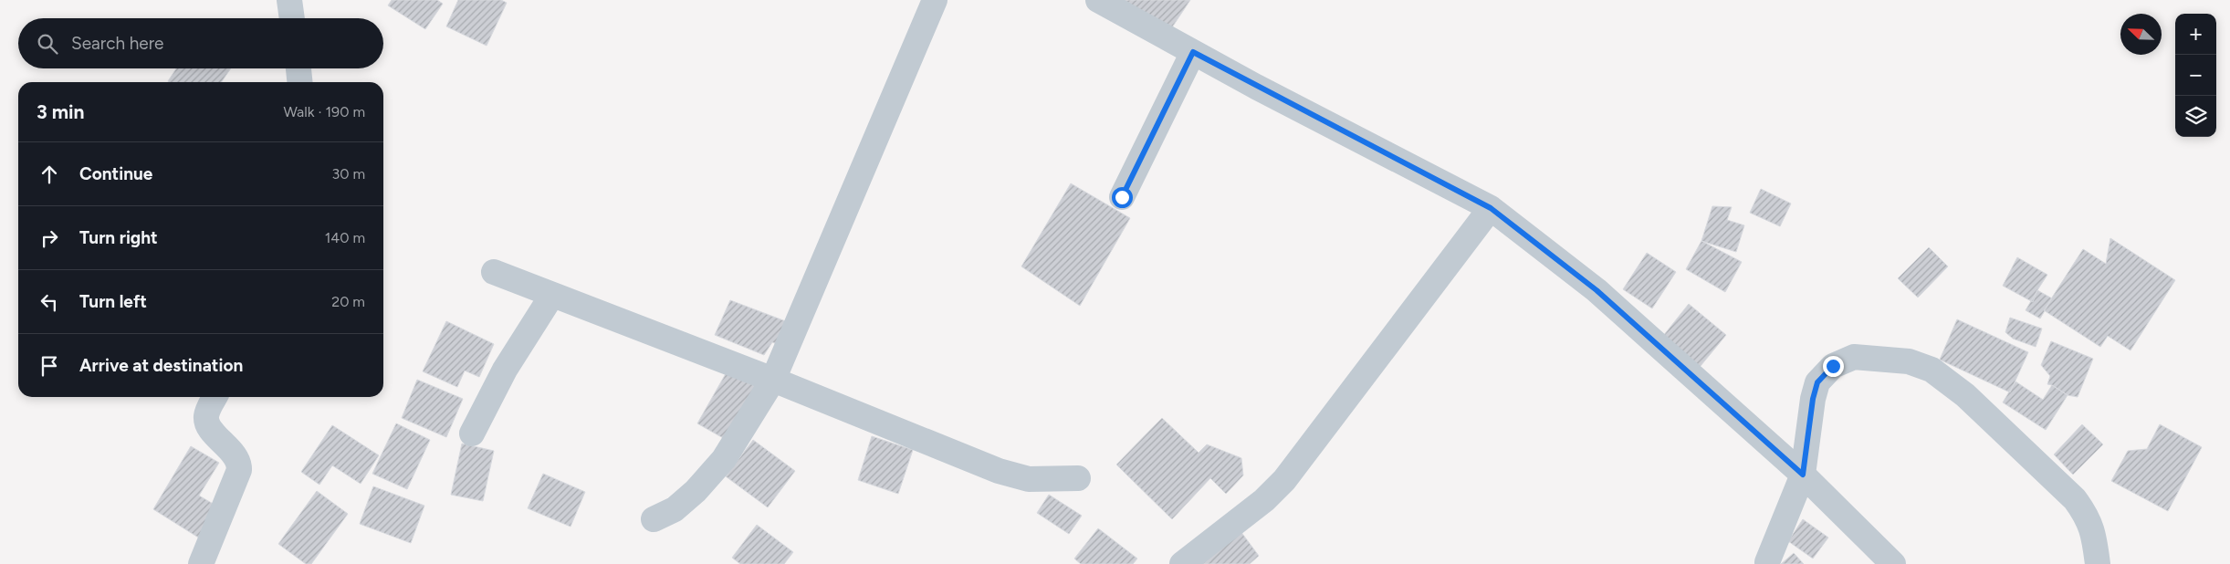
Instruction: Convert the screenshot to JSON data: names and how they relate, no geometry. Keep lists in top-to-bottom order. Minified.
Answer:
{"north":"top left","page":{"map_buttons":["+","−"],"search":"Search here","heading":["3 min","Walk · 190 m"],"list":[["Continue","30 m"],["Turn right","140 m"],["Turn left","20 m"],"Arrive at destination"]}}
